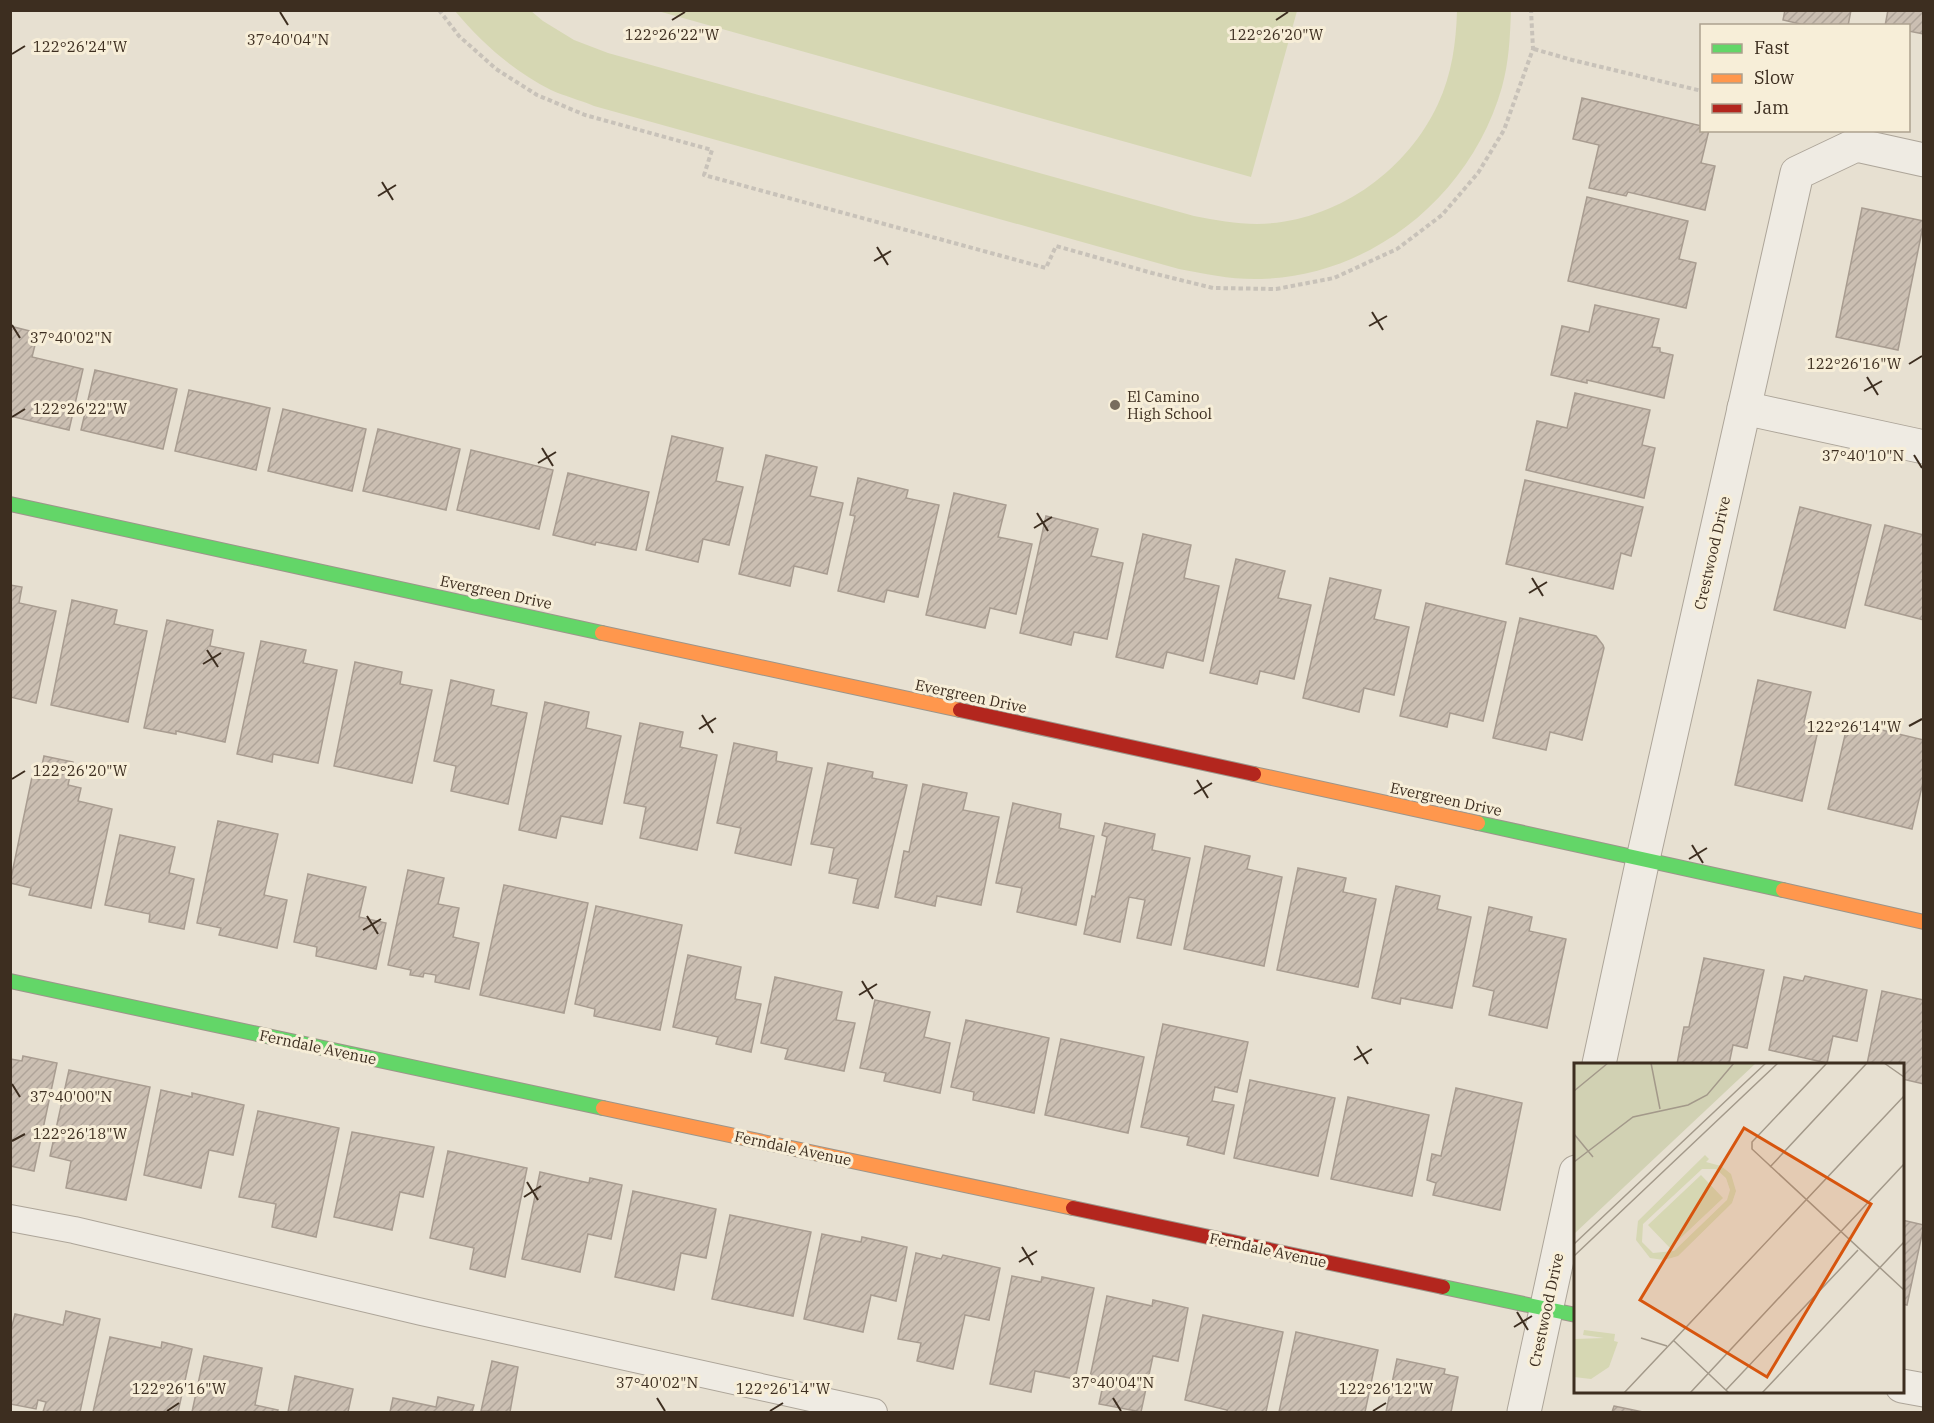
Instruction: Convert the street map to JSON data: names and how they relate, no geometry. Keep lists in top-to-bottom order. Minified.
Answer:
{"streets":{"street":["Crestwood Drive","Evergreen Drive","Ferndale Avenue"]},"crossings":[["Crestwood Drive","Evergreen Drive"],["Crestwood Drive","Ferndale Avenue"]],"places":["El Camino High School"],"legend":["Fast","Slow","Jam"],"coordinates":["122°26'22\"W","122°26'20\"W","37°40'04\"N","122°26'24\"W","37°40'02\"N","122°26'16\"W","37°40'10\"N","122°26'14\"W","37°40'00\"N","122°26'18\"W","122°26'12\"W"]}
